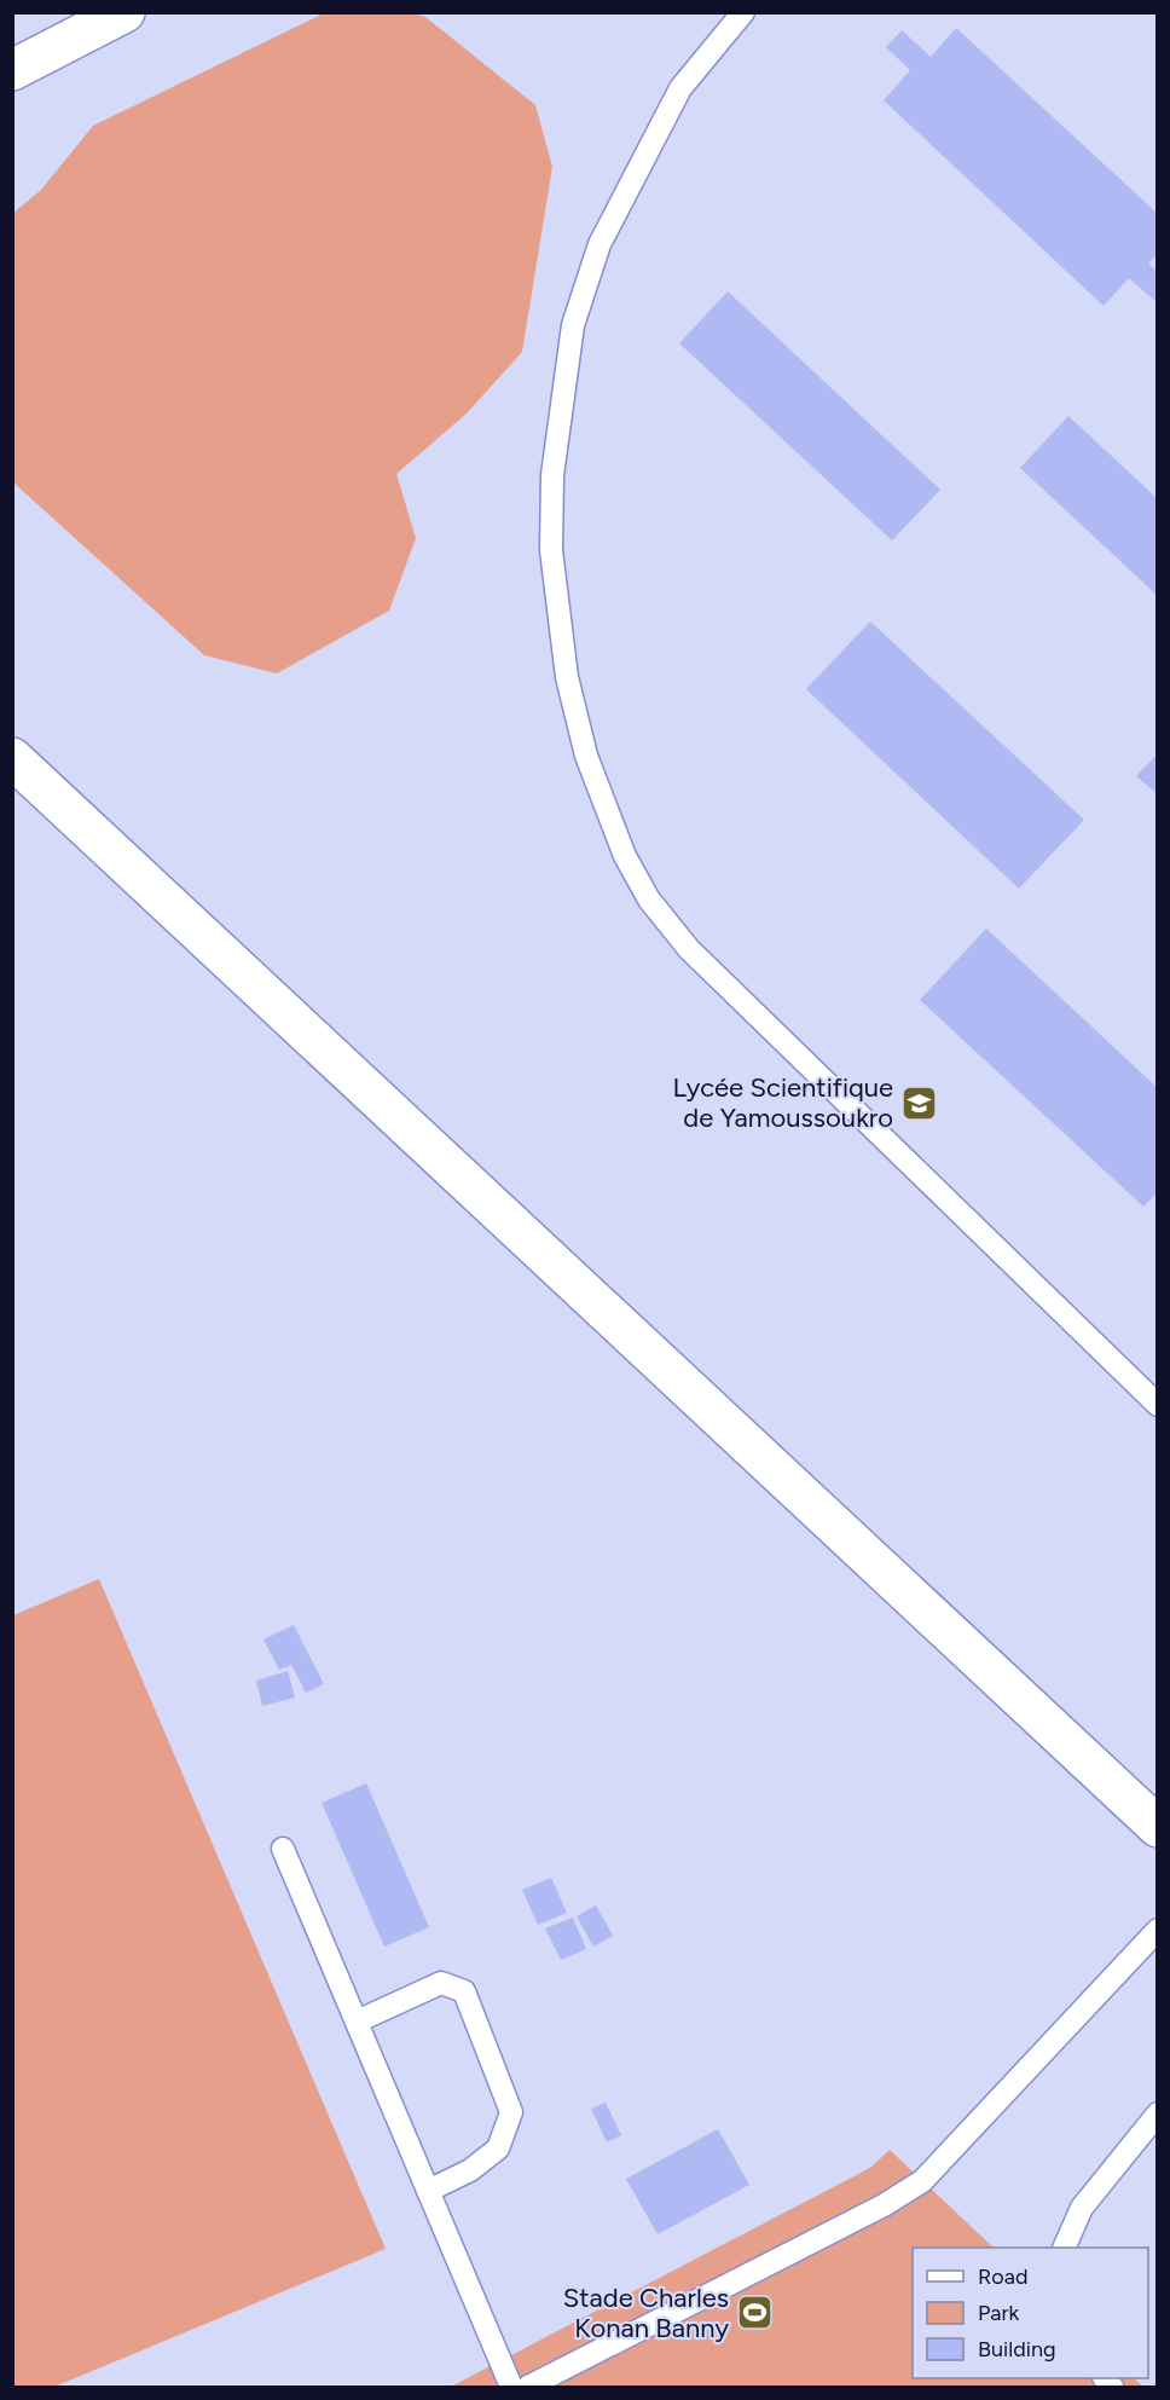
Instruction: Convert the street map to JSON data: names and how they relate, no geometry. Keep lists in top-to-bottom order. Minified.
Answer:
{"places":{"school or university":["Lycée Scientifique de Yamoussoukro"],"sports":["Stade Charles Konan Banny"]},"legend":["Road","Park","Building"]}
